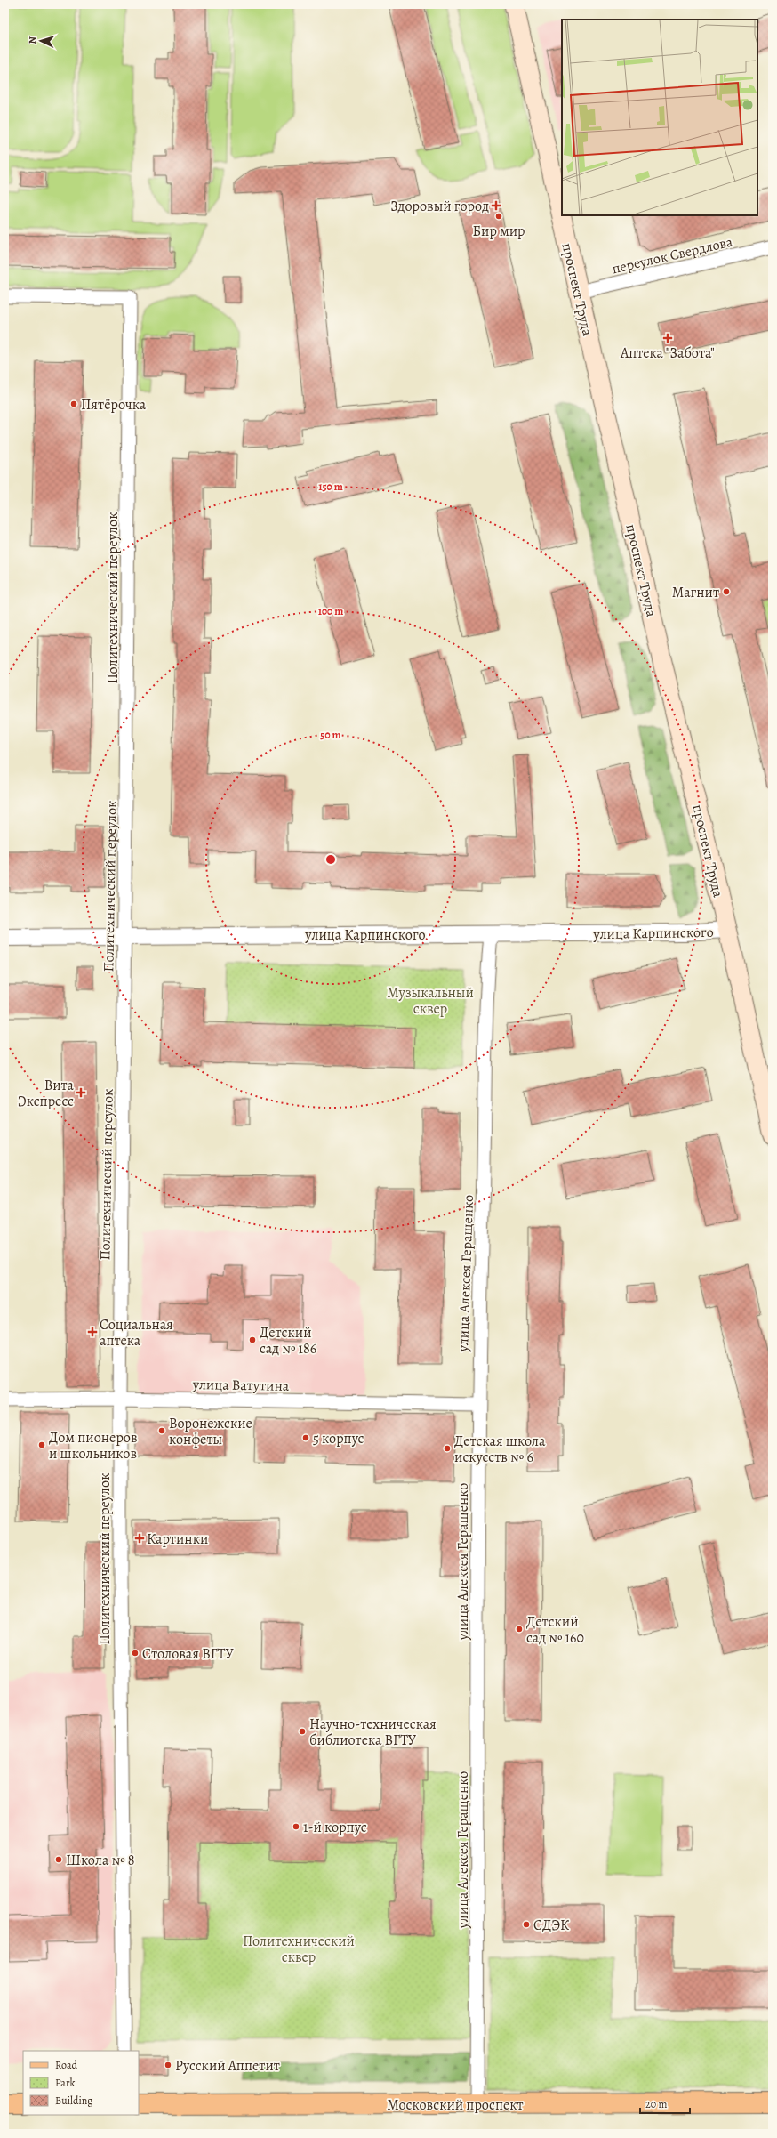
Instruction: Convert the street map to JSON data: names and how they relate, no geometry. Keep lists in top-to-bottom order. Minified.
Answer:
{"streets":{"main road":["проспект Труда","Московский проспект"],"street":["переулок Свердлова","Политехнический переулок","улица Карпинского","улица Алексея Геращенко","улица Ватутина"]},"crossings":[["переулок Свердлова","проспект Труда"],["проспект Труда","улица Карпинского"],["Политехнический переулок","улица Карпинского"],["Политехнический переулок","улица Ватутина"],["улица Карпинского","улица Алексея Геращенко"],["улица Алексея Геращенко","улица Ватутина"],["улица Алексея Геращенко","Московский проспект"]],"parks":["Музыкальный сквер","Политехнический сквер"],"places":{"health":["Здоровый город","Аптека \"Забота\"","Вита Экспресс","Социальная аптека","Картинки"],"other":["Бир мир","Пятёрочка","Магнит","Детский сад № 186","Воронежские конфеты","5 корпус","Дом пионеров и школьников","Детская школа искусств № 6","Детский сад № 160","Столовая ВГТУ","Научно-техническая библиотека ВГТУ","1-й корпус","Школа № 8","СДЭК","Русский Аппетит"]},"legend":["Road","Park","Building"],"scale_bar":"20 m","north":"left","rings":["150 m","100 m","50 m"]}
